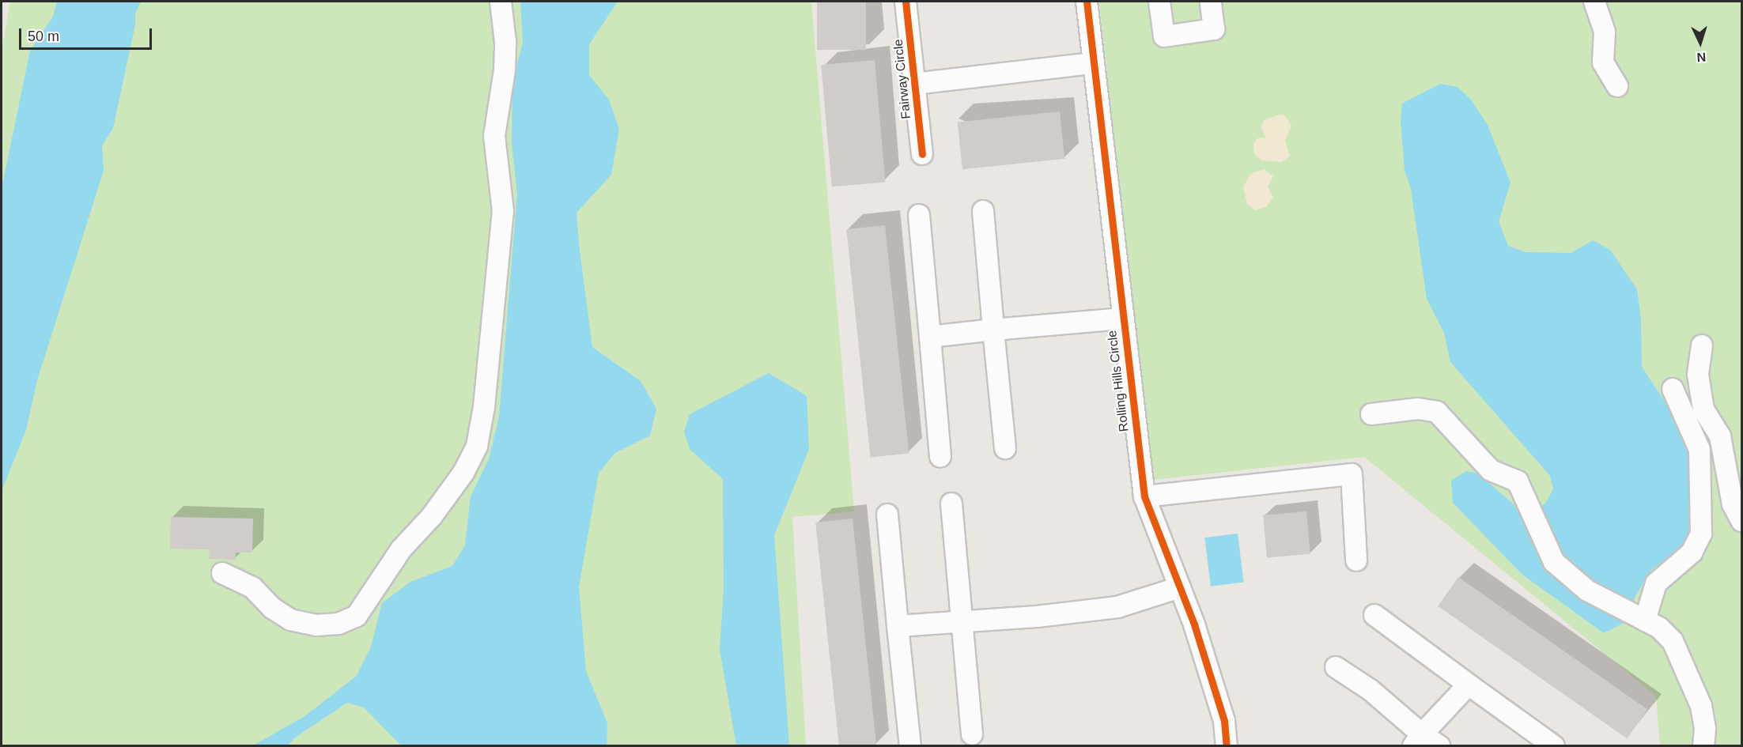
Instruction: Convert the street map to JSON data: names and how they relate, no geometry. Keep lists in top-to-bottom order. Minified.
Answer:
{"streets":{"street":["Fairway Circle","Rolling Hills Circle"]},"crossings":[["Fairway Circle","Rolling Hills Circle"]],"scale_bar":"50 m","north":"bottom"}
